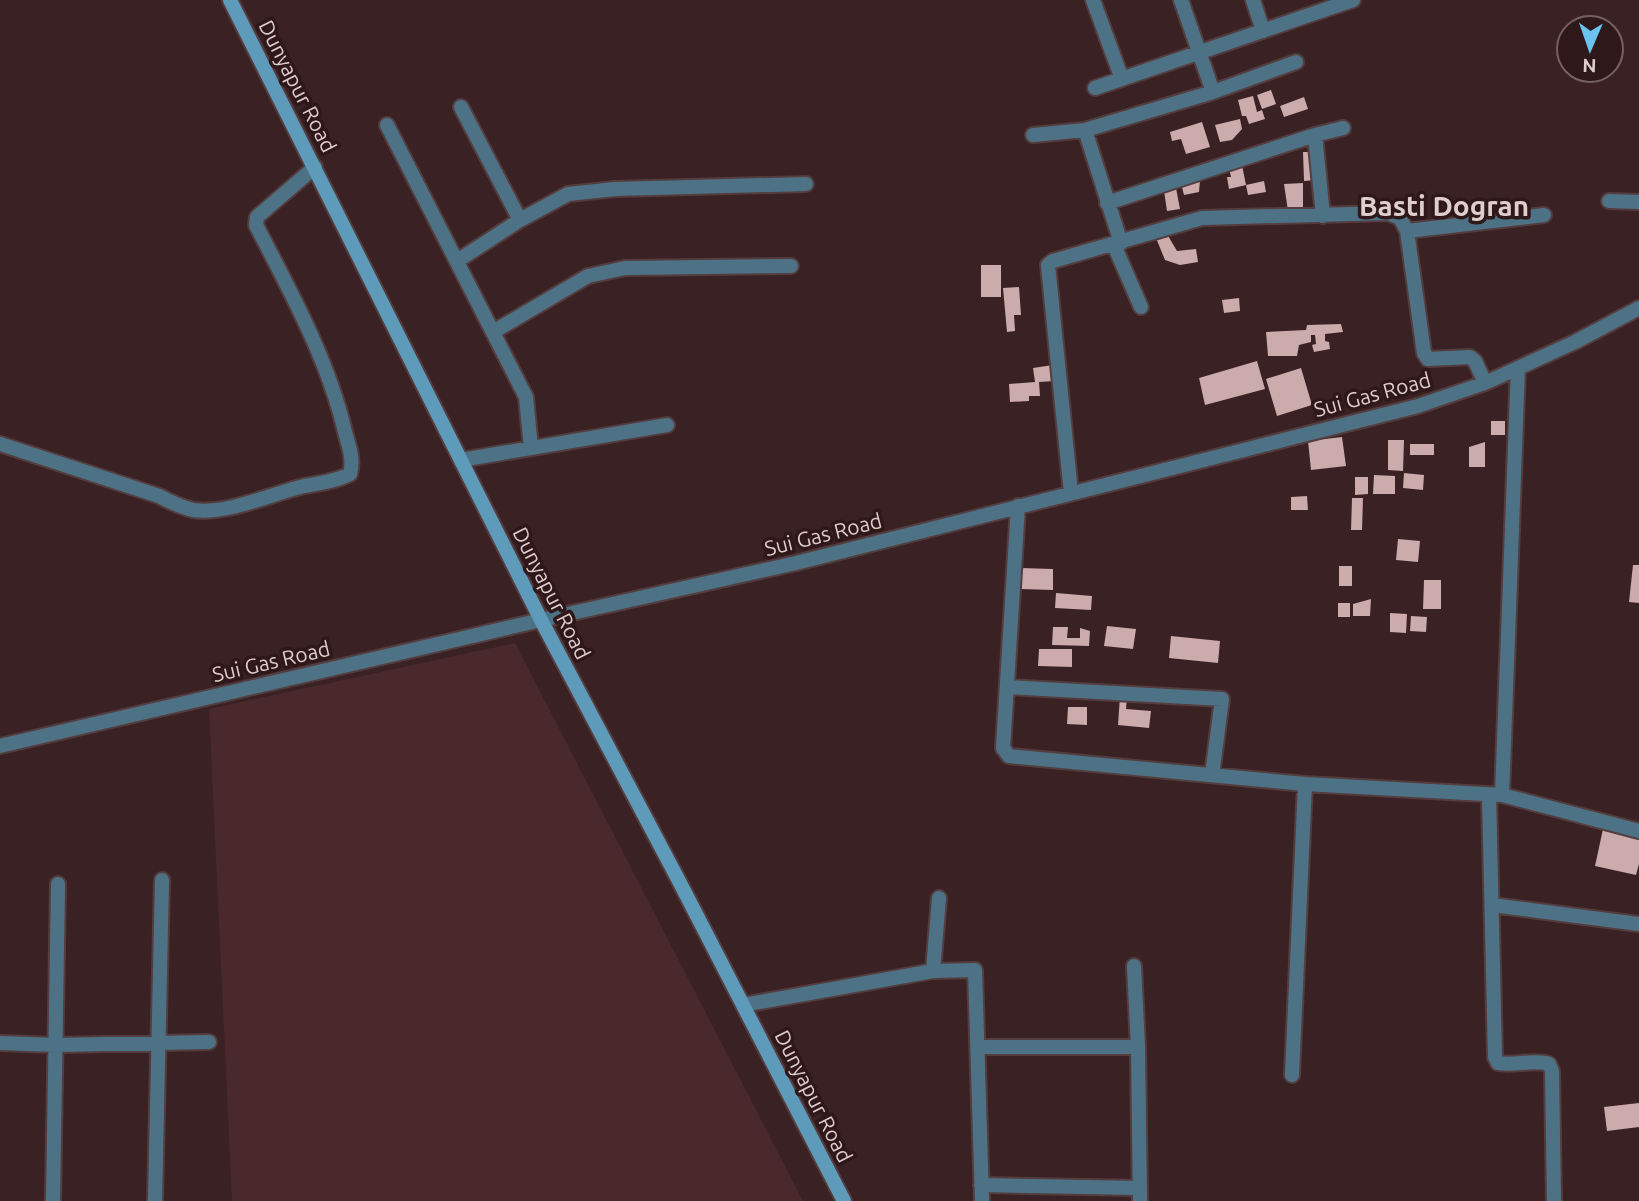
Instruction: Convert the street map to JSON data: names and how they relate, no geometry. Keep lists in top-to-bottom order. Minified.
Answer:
{"streets":{"street":["Dunyapur Road","Sui Gas Road"]},"crossings":[["Dunyapur Road","Sui Gas Road"]],"districts":["Basti Dogran"],"north":"bottom"}
